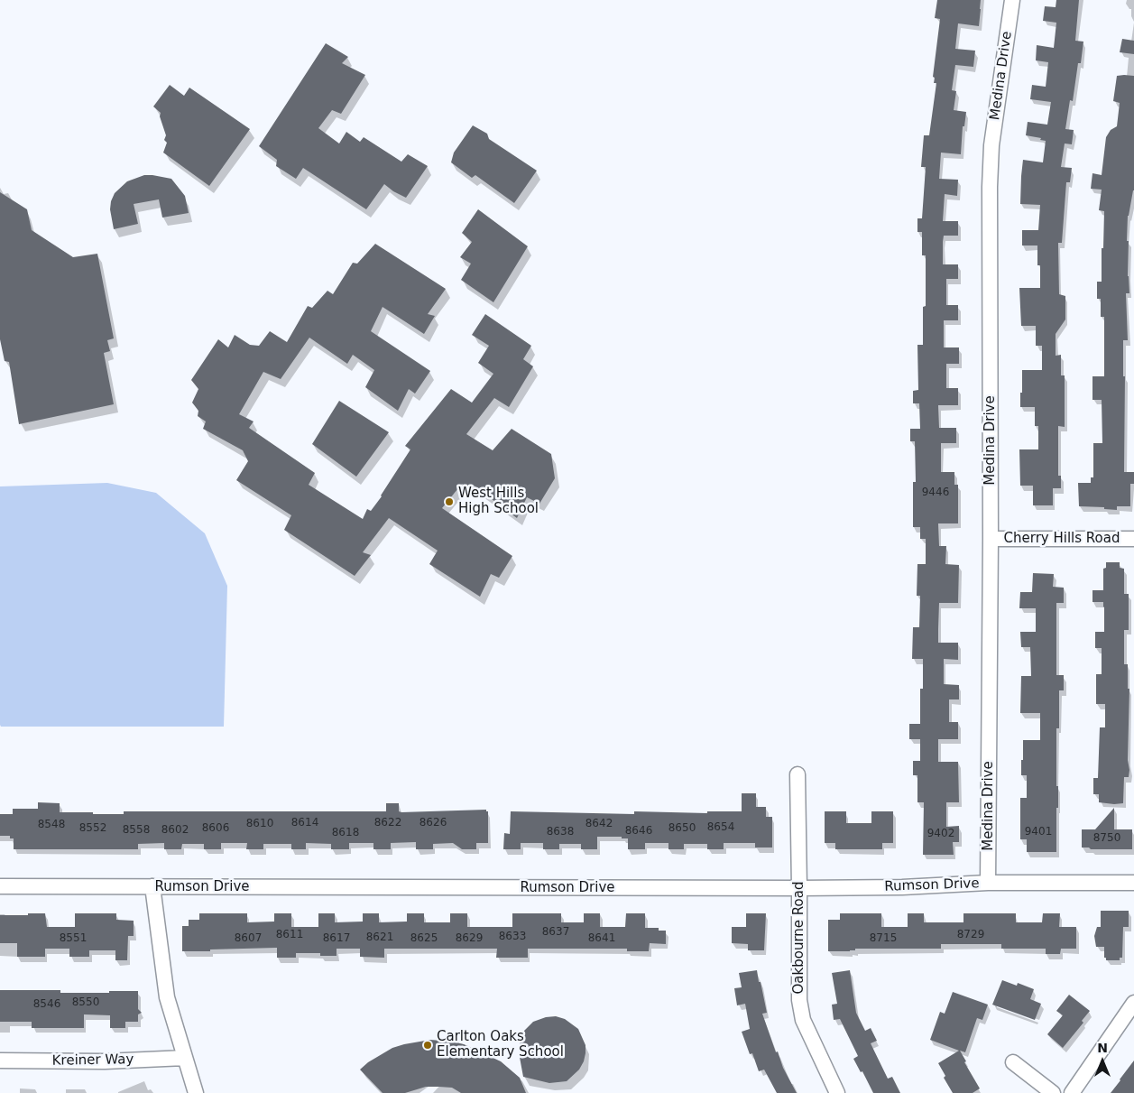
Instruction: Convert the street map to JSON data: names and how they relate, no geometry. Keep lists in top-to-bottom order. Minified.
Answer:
{"streets":{"street":["Medina Drive","Cherry Hills Road","Rumson Drive","Oakbourne Road","Kreiner Way"]},"crossings":[["Medina Drive","Cherry Hills Road"],["Medina Drive","Rumson Drive"],["Rumson Drive","Oakbourne Road"]],"places":["West Hills High School","Carlton Oaks Elementary School"],"house_numbers":["9446","8614","8622","8626","8610","8642","8548","8654","8552","8606","8650","8558","8602","8646","8638","9401","8618","9402","8750","8637","8611","8729","8633","8621","8551","8607","8617","8625","8629","8641","8715","8550","8546"],"north":"top"}
